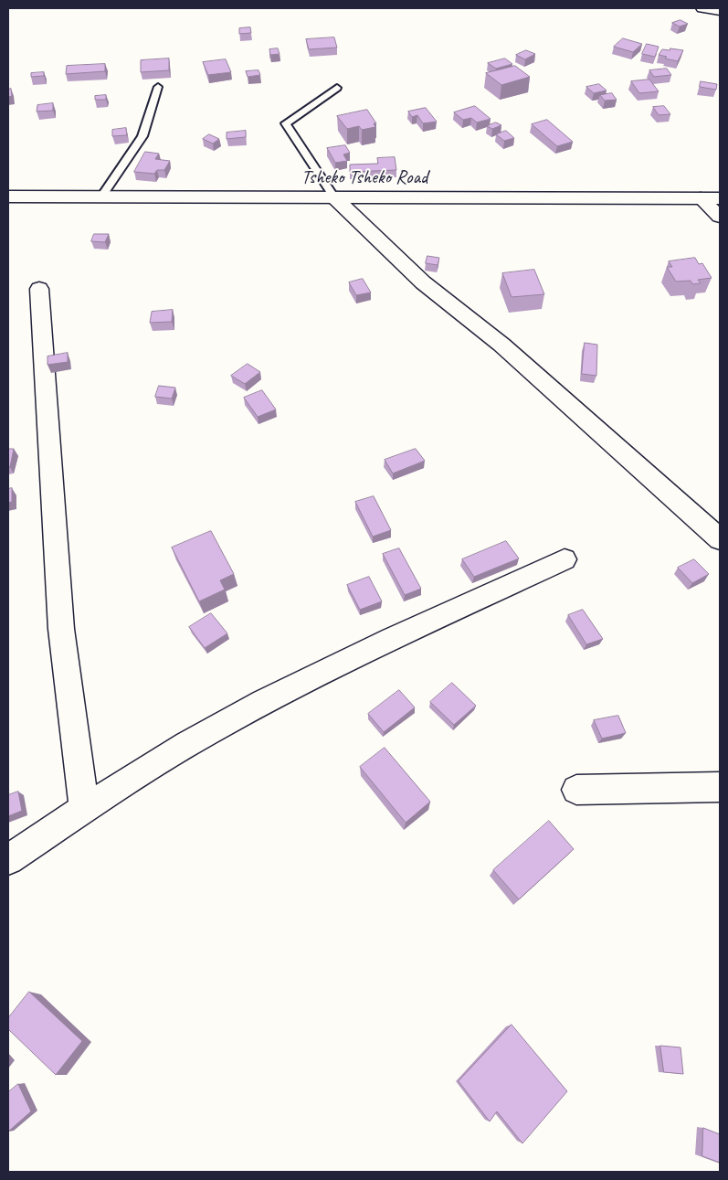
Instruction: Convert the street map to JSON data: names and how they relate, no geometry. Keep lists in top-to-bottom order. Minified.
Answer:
{"streets":{"main road":["Tsheko Tsheko Road"]}}
